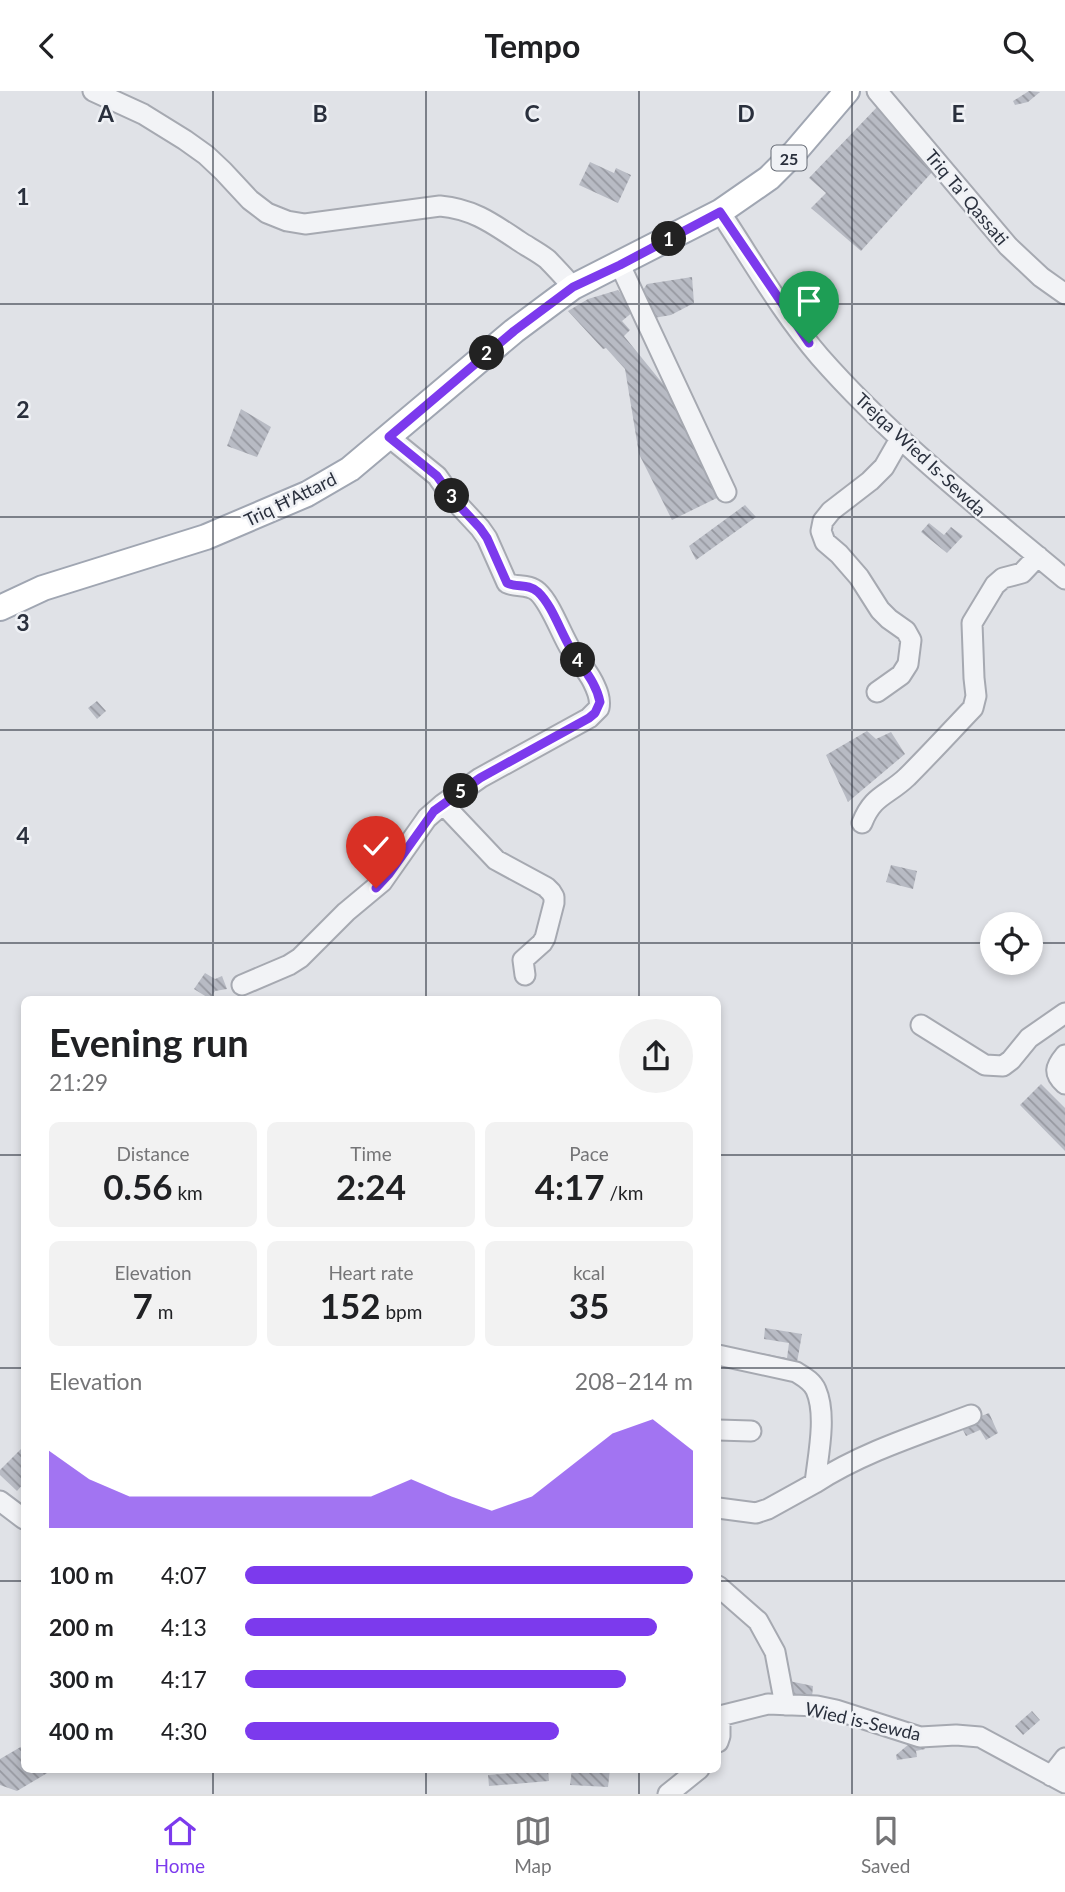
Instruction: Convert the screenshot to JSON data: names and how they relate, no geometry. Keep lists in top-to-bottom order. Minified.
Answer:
{"streets":{"main road":["25","Triq Ħ'Attard"],"street":["Triq Ta' Qassati","Trejqa Wied Is-Sewda","Wied is-Sewda"]},"crossings":[["25","Trejqa Wied Is-Sewda"],["25","Triq Ħ'Attard"],["Trejqa Wied Is-Sewda","Triq Ħ'Attard"]],"page":{"header":"Tempo","pins":["1","2","3","4","5"],"heading":["Evening run","21:29"],"stats":[["Distance","0.56 km"],["Time","2:24"],["Pace","4:17 /km"],["Elevation","7 m"],["Heart rate","152 bpm"],["kcal","35"]],"chart":["Elevation","208–214 m"],"list":[{"name":"100 m","note":"4:07"},{"name":"200 m","note":"4:13"},{"name":"300 m","note":"4:17"},{"name":"400 m","note":"4:30"}],"tabs":["Home","Map","Saved"]},"grid":{"columns":["A","B","C","D","E"],"rows":["1","2","3","4"]}}
